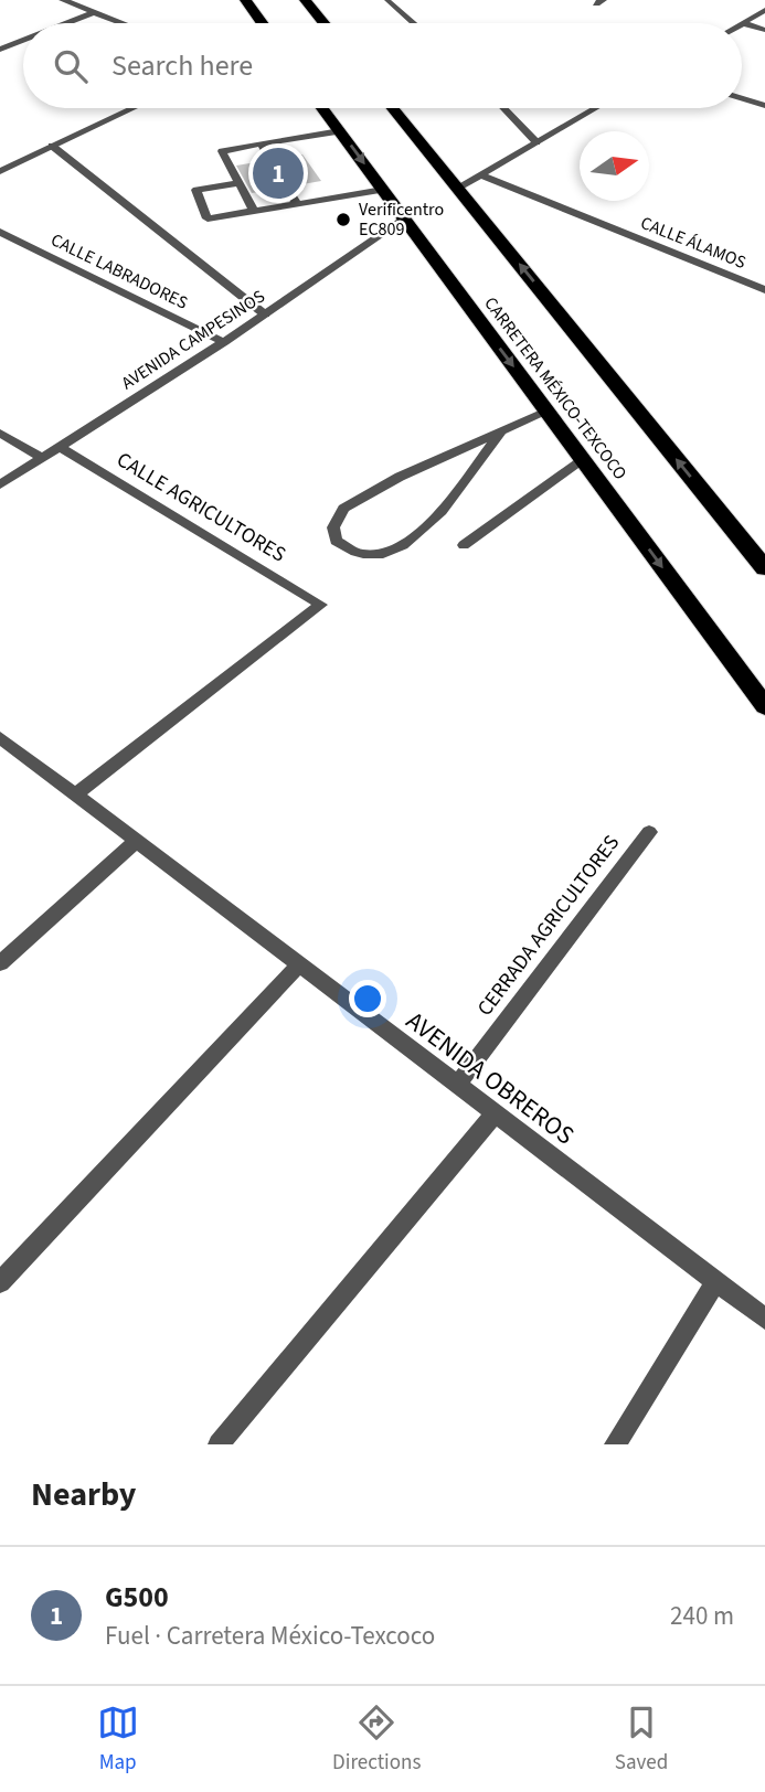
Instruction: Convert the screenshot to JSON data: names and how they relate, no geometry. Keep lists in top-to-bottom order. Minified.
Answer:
{"streets":{"highway":["CARRETERA MÉXICO-TEXCOCO"],"street":["CALLE ÁLAMOS","CALLE LABRADORES","AVENIDA CAMPESINOS","CALLE AGRICULTORES","CERRADA AGRICULTORES","AVENIDA OBREROS"]},"crossings":[["CALLE LABRADORES","AVENIDA CAMPESINOS"],["AVENIDA CAMPESINOS","CARRETERA MÉXICO-TEXCOCO"],["AVENIDA CAMPESINOS","CALLE AGRICULTORES"],["CALLE AGRICULTORES","AVENIDA OBREROS"],["CERRADA AGRICULTORES","AVENIDA OBREROS"]],"places":["Verificentro EC809"],"north":"right","page":{"search":"Search here","pins":"1","heading":"Nearby","list":[{"mark":"1","name":"G500","note":"Fuel · Carretera México-Texcoco","value":"240 m"}],"nav":["Map","Directions","Saved"]}}
